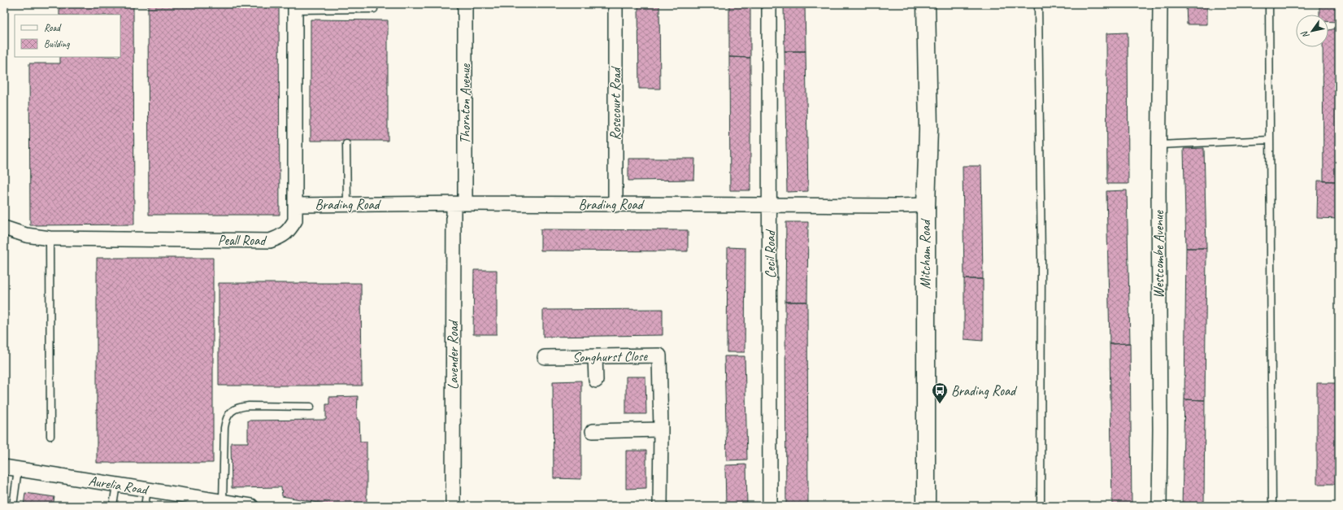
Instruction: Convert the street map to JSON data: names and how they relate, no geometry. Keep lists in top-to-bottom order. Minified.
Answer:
{"streets":{"main road":["Mitcham Road"],"street":["Thornton Avenue","Rosecourt Road","Brading Road","Peall Road","Cecil Road","Westcombe Avenue","Lavender Road","Songhurst Close","Aurelia Road"]},"crossings":[["Thornton Avenue","Brading Road"],["Thornton Avenue","Lavender Road"],["Rosecourt Road","Brading Road"],["Brading Road","Peall Road"],["Brading Road","Cecil Road"],["Brading Road","Mitcham Road"],["Brading Road","Lavender Road"]],"places":{"bus stop":["Brading Road"]},"legend":["Road","Building"],"north":"bottom left"}
